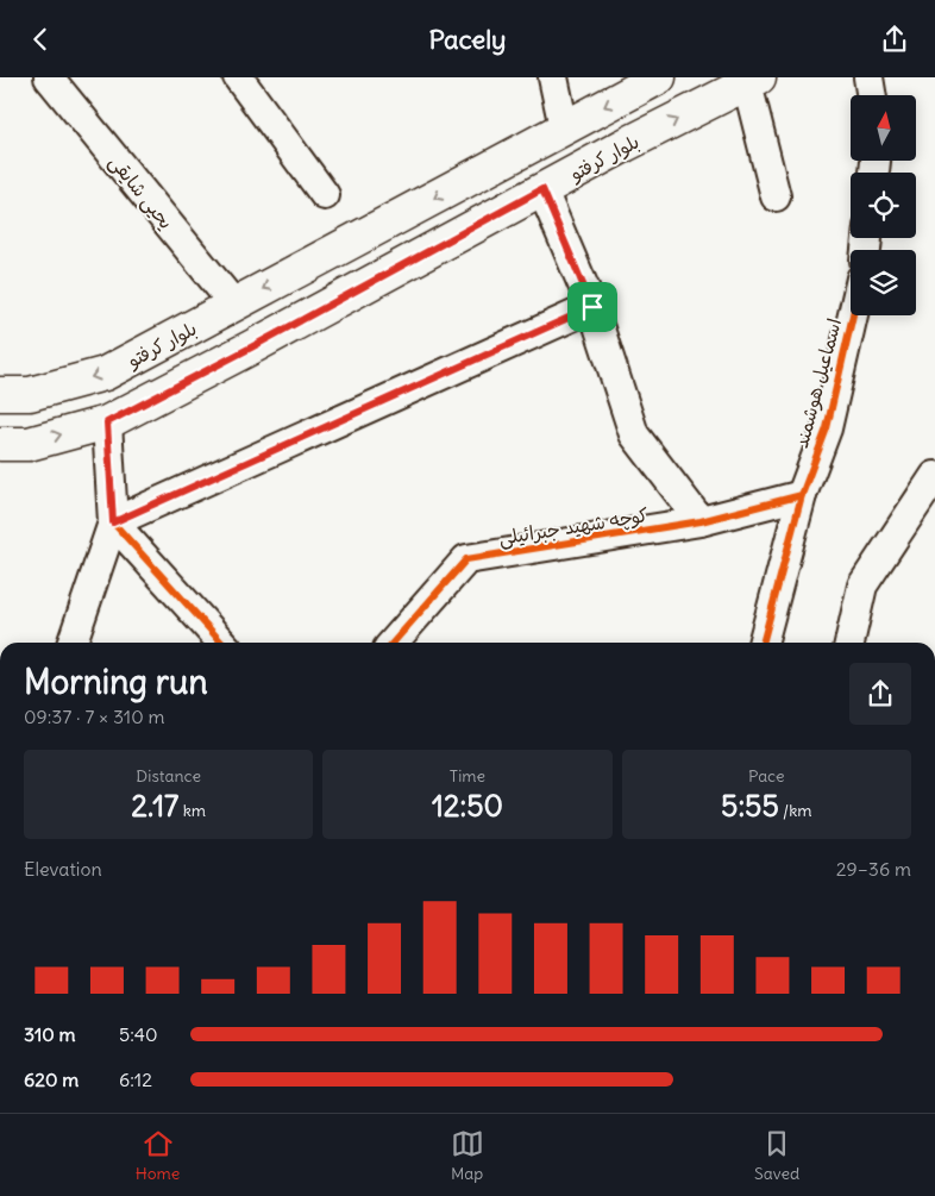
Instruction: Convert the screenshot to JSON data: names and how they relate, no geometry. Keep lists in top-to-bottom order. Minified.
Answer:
{"streets":{"main road":["بلوار کرفتو"],"street":["یحیی شایقی","اسماعیل هوشمند","کوچه شهید جبرائیلی"]},"crossings":[["بلوار کرفتو","یحیی شایقی"],["اسماعیل هوشمند","کوچه شهید جبرائیلی"]],"north":"top","page":{"header":"Pacely","heading":["Morning run","09:37 · 7 × 310 m"],"stats":[["Distance","2.17 km"],["Time","12:50"],["Pace","5:55 /km"]],"chart":["Elevation","29–36 m"],"list":[{"name":"310 m","note":"5:40"},{"name":"620 m","note":"6:12"}],"tabs":["Home","Map","Saved"]}}
